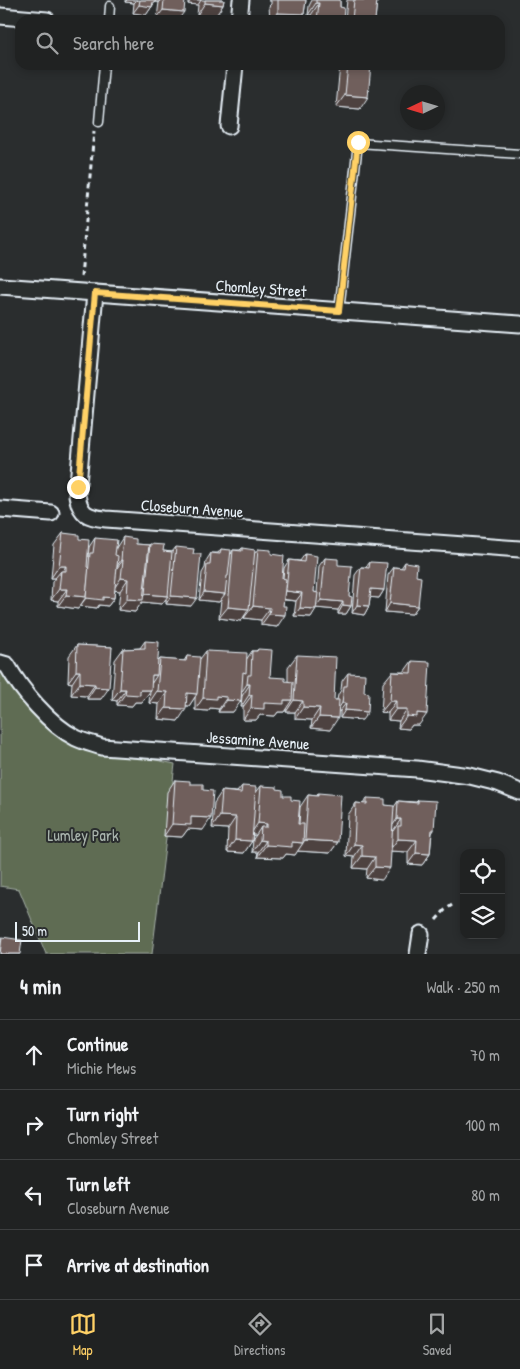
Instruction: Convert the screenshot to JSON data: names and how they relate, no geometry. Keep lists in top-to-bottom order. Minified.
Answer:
{"streets":{"street":["Chomley Street","Closeburn Avenue","Jessamine Avenue"]},"crossings":[["Chomley Street","Closeburn Avenue"]],"parks":["Lumley Park"],"scale_bar":"50 m","north":"left","page":{"search":"Search here","scale":"50 m","heading":["4 min","Walk · 250 m"],"list":[["Continue","Michie Mews","70 m"],["Turn right","Chomley Street","100 m"],["Turn left","Closeburn Avenue","80 m"],"Arrive at destination"],"nav":["Map","Directions","Saved"]}}
